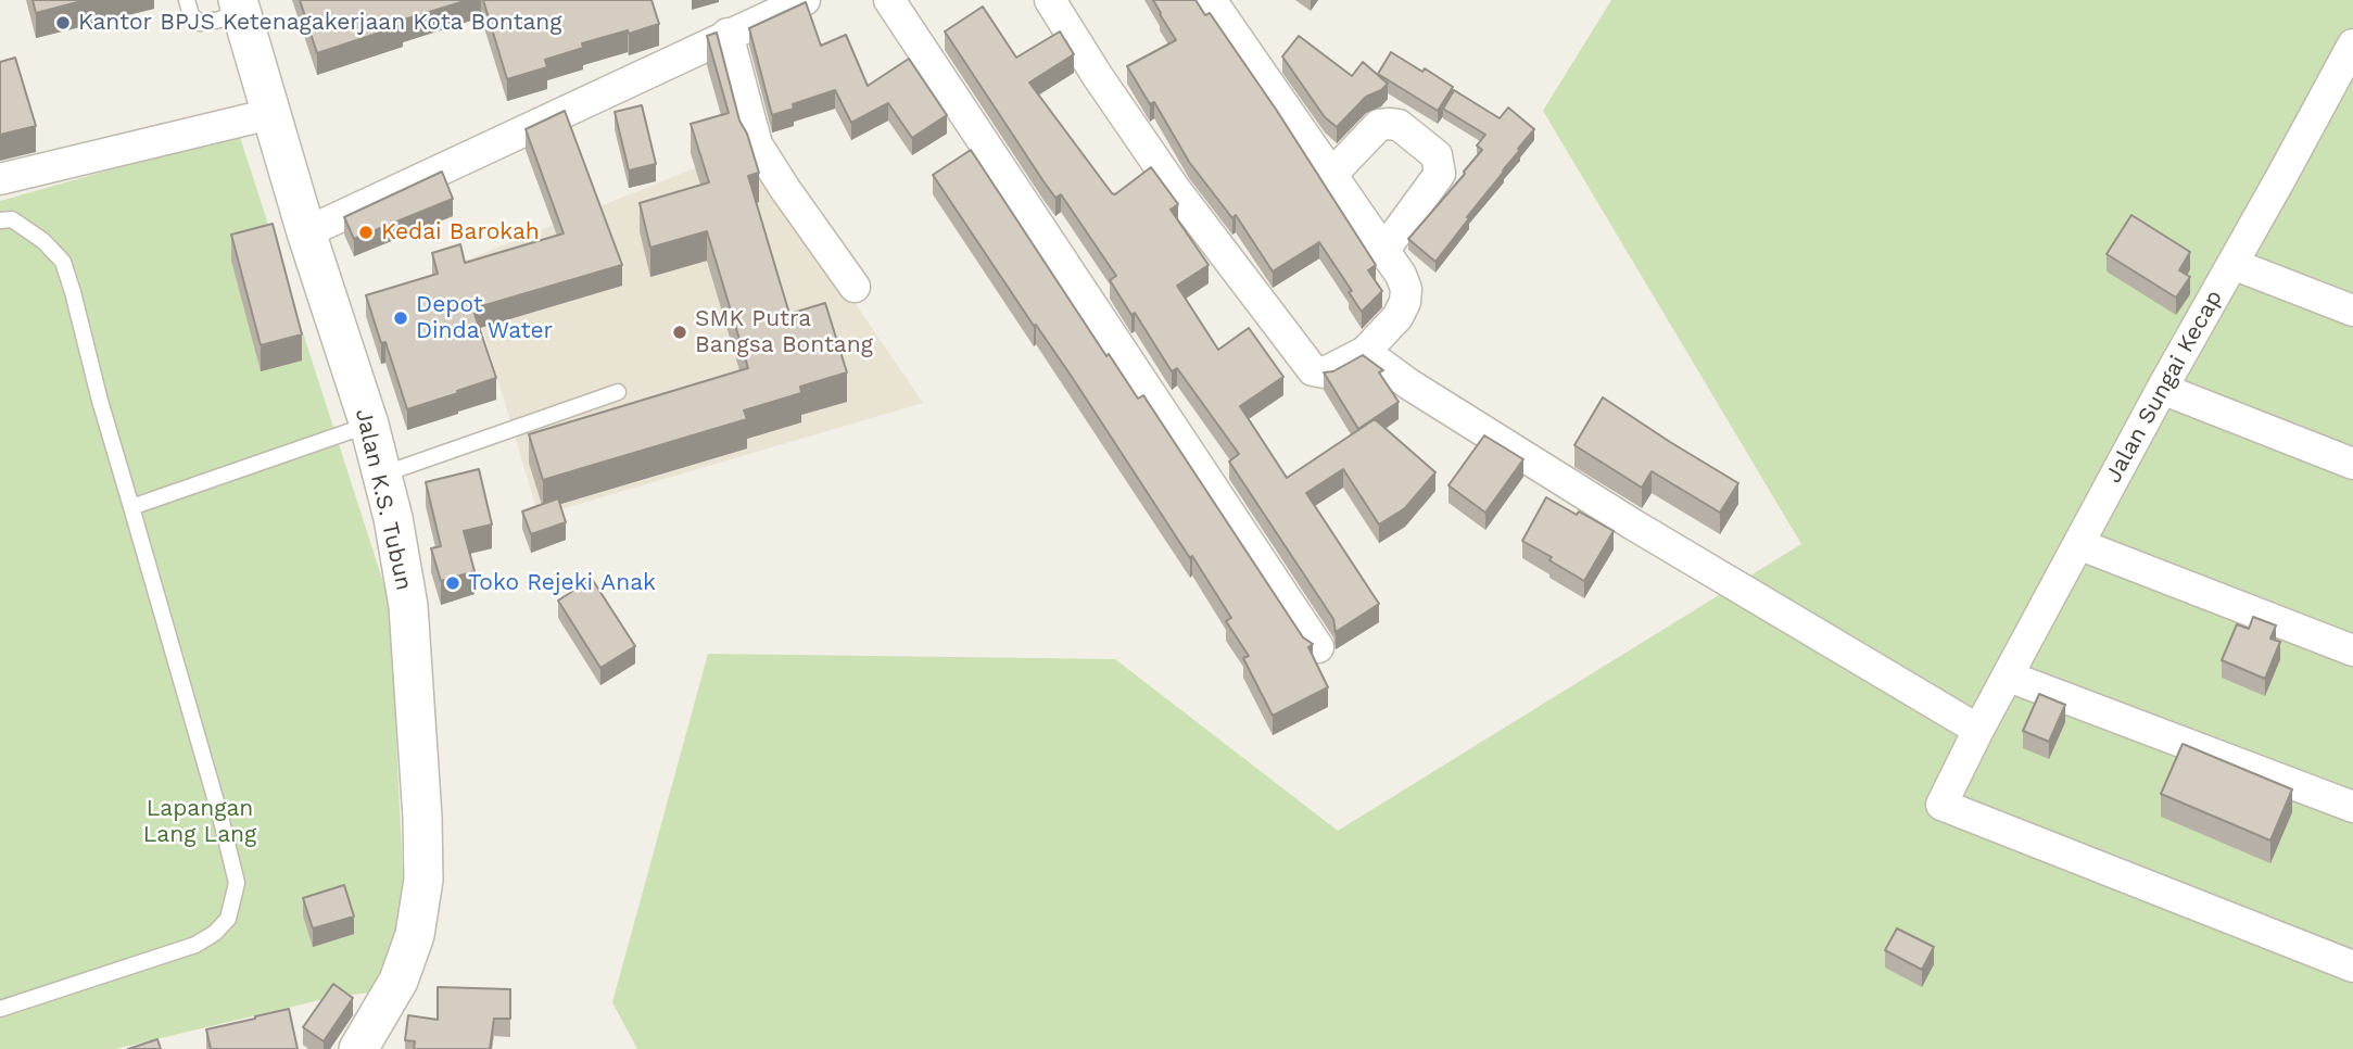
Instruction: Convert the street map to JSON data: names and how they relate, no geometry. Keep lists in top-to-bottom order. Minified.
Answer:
{"streets":{"street":["Jalan Sungai Kecap","Jalan K.S. Tubun"]},"parks":["Lapangan Lang Lang"],"places":["Kantor BPJS Ketenagakerjaan Kota Bontang","Kedai Barokah","Depot Dinda Water","SMK Putra Bangsa Bontang","Toko Rejeki Anak"]}
